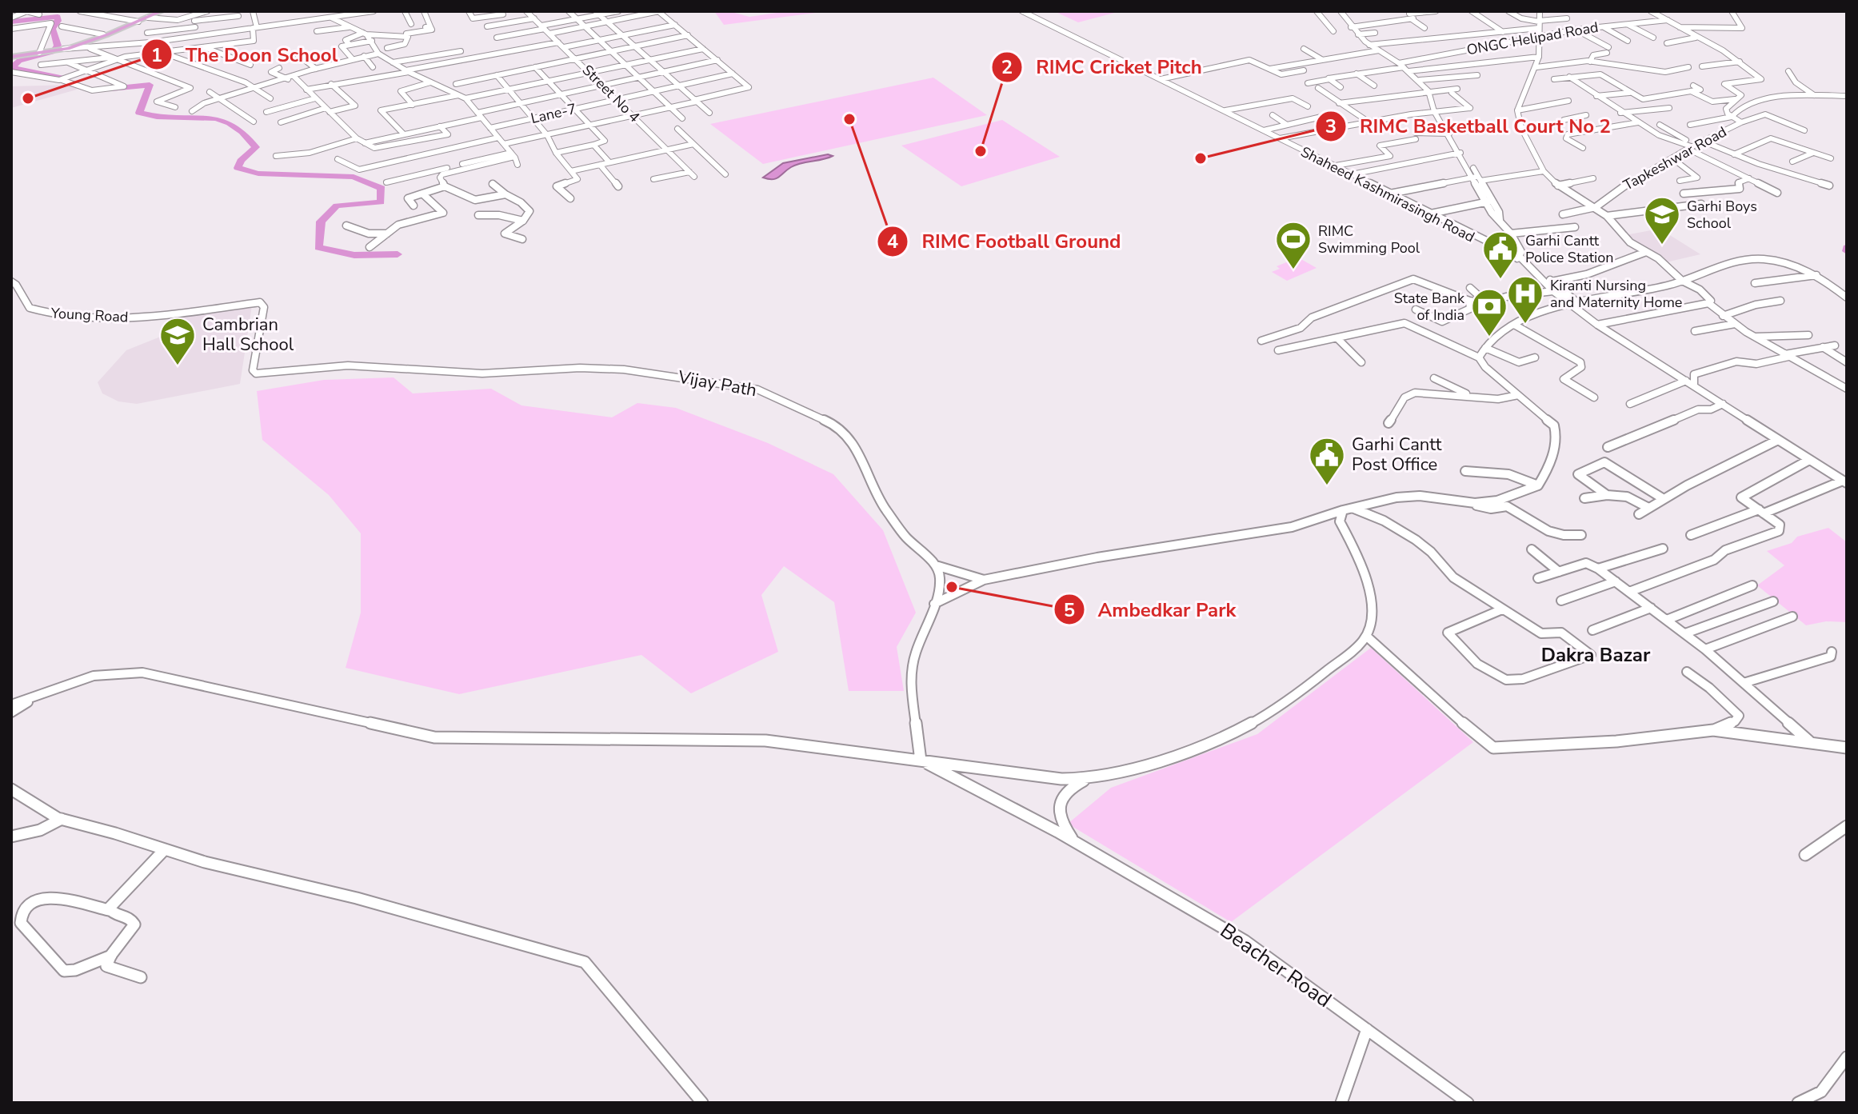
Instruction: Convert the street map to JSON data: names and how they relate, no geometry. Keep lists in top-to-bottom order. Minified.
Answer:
{"streets":{"street":["ONGC Helipad Road","Street No 4","Lane-7","Tapkeshwar Road","Shaheed Kashmirasingh Road","Young Road","Vijay Path","Beacher Road"]},"crossings":[["Street No 4","Lane-7"],["Young Road","Vijay Path"]],"districts":["Dakra Bazar"],"places":{"other":["The Doon School","RIMC Football Ground","RIMC Cricket Pitch","RIMC Basketball Court No 2","Ambedkar Park"],"school or university":["Garhi Boys School","Cambrian Hall School"],"sports":["RIMC Swimming Pool"],"public building":["Garhi Cantt Police Station","Garhi Cantt Post Office"],"hospital":["Kiranti Nursing and Maternity Home"],"bank":["State Bank of India"]}}
